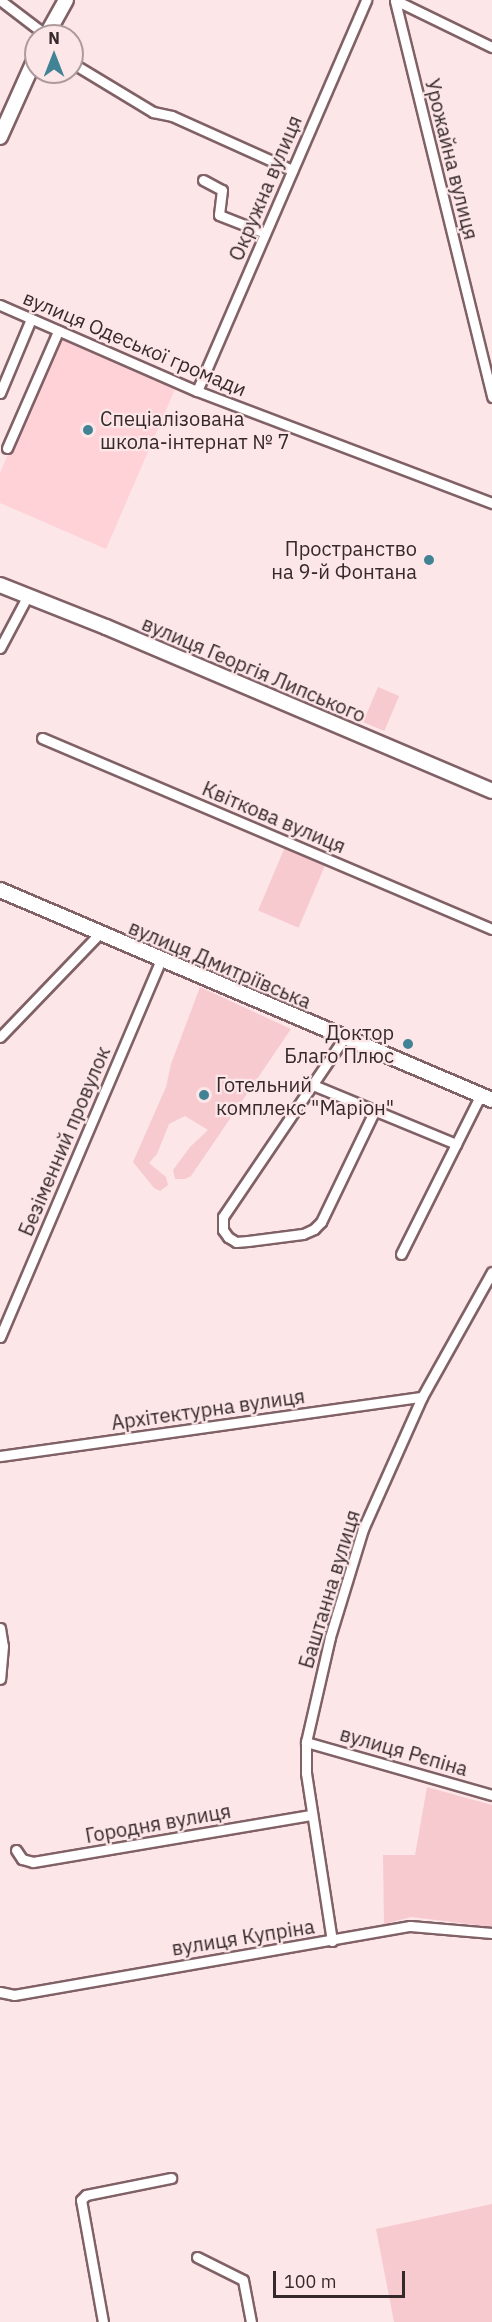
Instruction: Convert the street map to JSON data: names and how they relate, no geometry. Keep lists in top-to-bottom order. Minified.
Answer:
{"streets":{"street":["Урожайна вулиця","Окружна вулиця","вулиця Одеської громади","вулиця Георгія Липського","Квіткова вулиця","вулиця Дмитріївська","Безіменний провулок","Архітектурна вулиця","Баштанна вулиця","вулиця Рєпіна","Городня вулиця","вулиця Купріна"]},"crossings":[["Окружна вулиця","вулиця Одеської громади"],["вулиця Дмитріївська","Безіменний провулок"],["Архітектурна вулиця","Баштанна вулиця"],["Баштанна вулиця","вулиця Рєпіна"],["Баштанна вулиця","Городня вулиця"],["Баштанна вулиця","вулиця Купріна"]],"places":["Спеціалізована школа-інтернат № 7","Пространство на 9-й Фонтана","Доктор Благо Плюс","Готельний комплекс \"Маріон\""],"scale_bar":"100 m","north":"top"}
